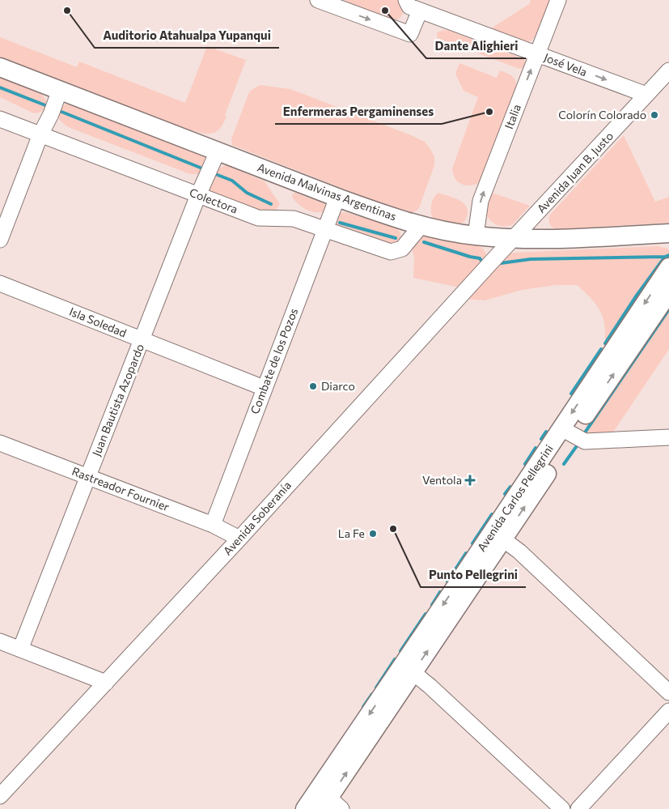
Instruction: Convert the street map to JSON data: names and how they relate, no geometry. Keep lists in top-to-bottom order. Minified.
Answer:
{"streets":{"main road":["Avenida Malvinas Argentinas","Avenida Carlos Pellegrini"],"street":["José Vela","Italia","Avenida Juan B. Justo","Colectora","Isla Soledad","Combate de los Pozos","Juan Bautista Azopardo","Rastreador Fournier","Avenida Soberanía"]},"crossings":[["José Vela","Italia"],["José Vela","Avenida Juan B. Justo"],["Italia","Avenida Malvinas Argentinas"],["Avenida Juan B. Justo","Avenida Malvinas Argentinas"],["Avenida Juan B. Justo","Avenida Soberanía"],["Avenida Malvinas Argentinas","Colectora"],["Avenida Malvinas Argentinas","Combate de los Pozos"],["Avenida Malvinas Argentinas","Juan Bautista Azopardo"],["Avenida Malvinas Argentinas","Avenida Soberanía"],["Colectora","Combate de los Pozos"],["Colectora","Juan Bautista Azopardo"],["Isla Soledad","Combate de los Pozos"],["Isla Soledad","Juan Bautista Azopardo"],["Combate de los Pozos","Rastreador Fournier"],["Juan Bautista Azopardo","Rastreador Fournier"],["Rastreador Fournier","Avenida Soberanía"]],"one_way":["José Vela","Italia"],"places":{"other":["Auditorio Atahualpa Yupanqui","Dante Alighieri","Enfermeras Pergaminenses","Colorín Colorado","Diarco","Punto Pellegrini","La Fe"],"health":["Ventola"]}}
